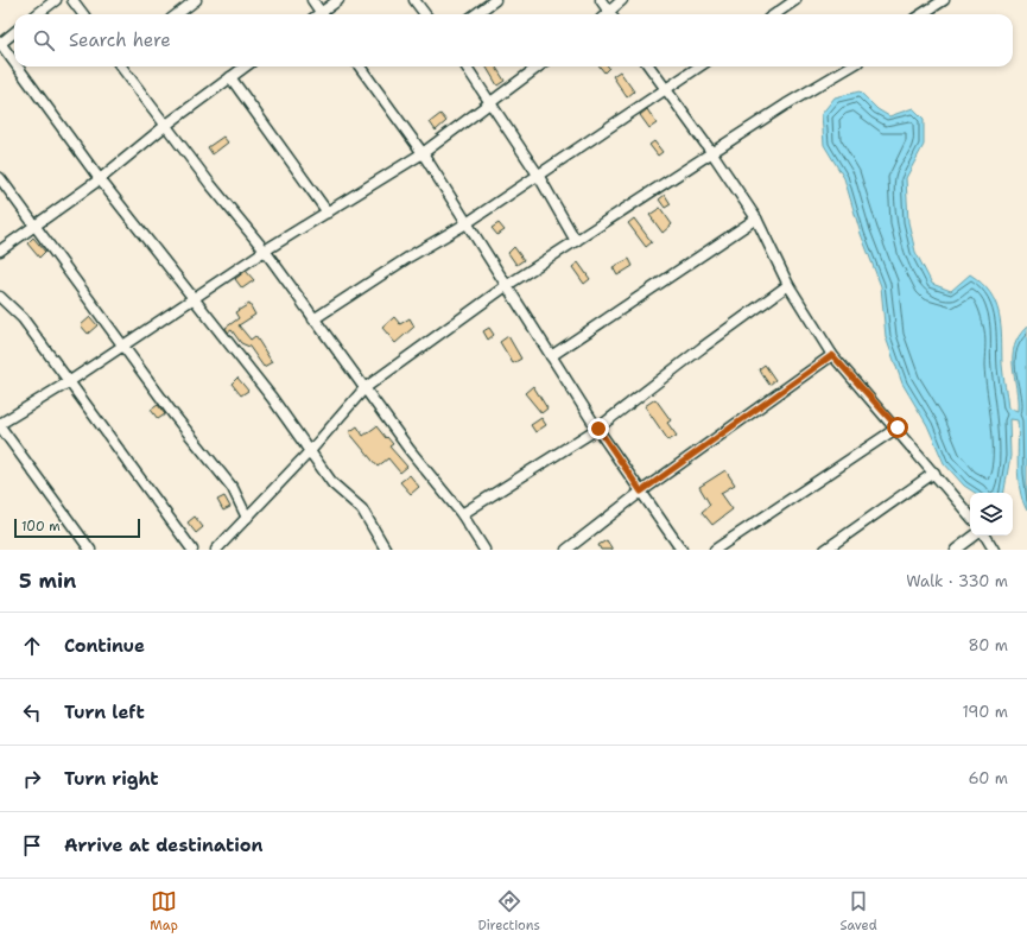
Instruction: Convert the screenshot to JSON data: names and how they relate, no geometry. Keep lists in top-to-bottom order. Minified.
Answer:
{"scale_bar":"100 m","page":{"search":"Search here","scale":"100 m","heading":["5 min","Walk · 330 m"],"list":[["Continue","80 m"],["Turn left","190 m"],["Turn right","60 m"],"Arrive at destination"],"nav":["Map","Directions","Saved"]}}
